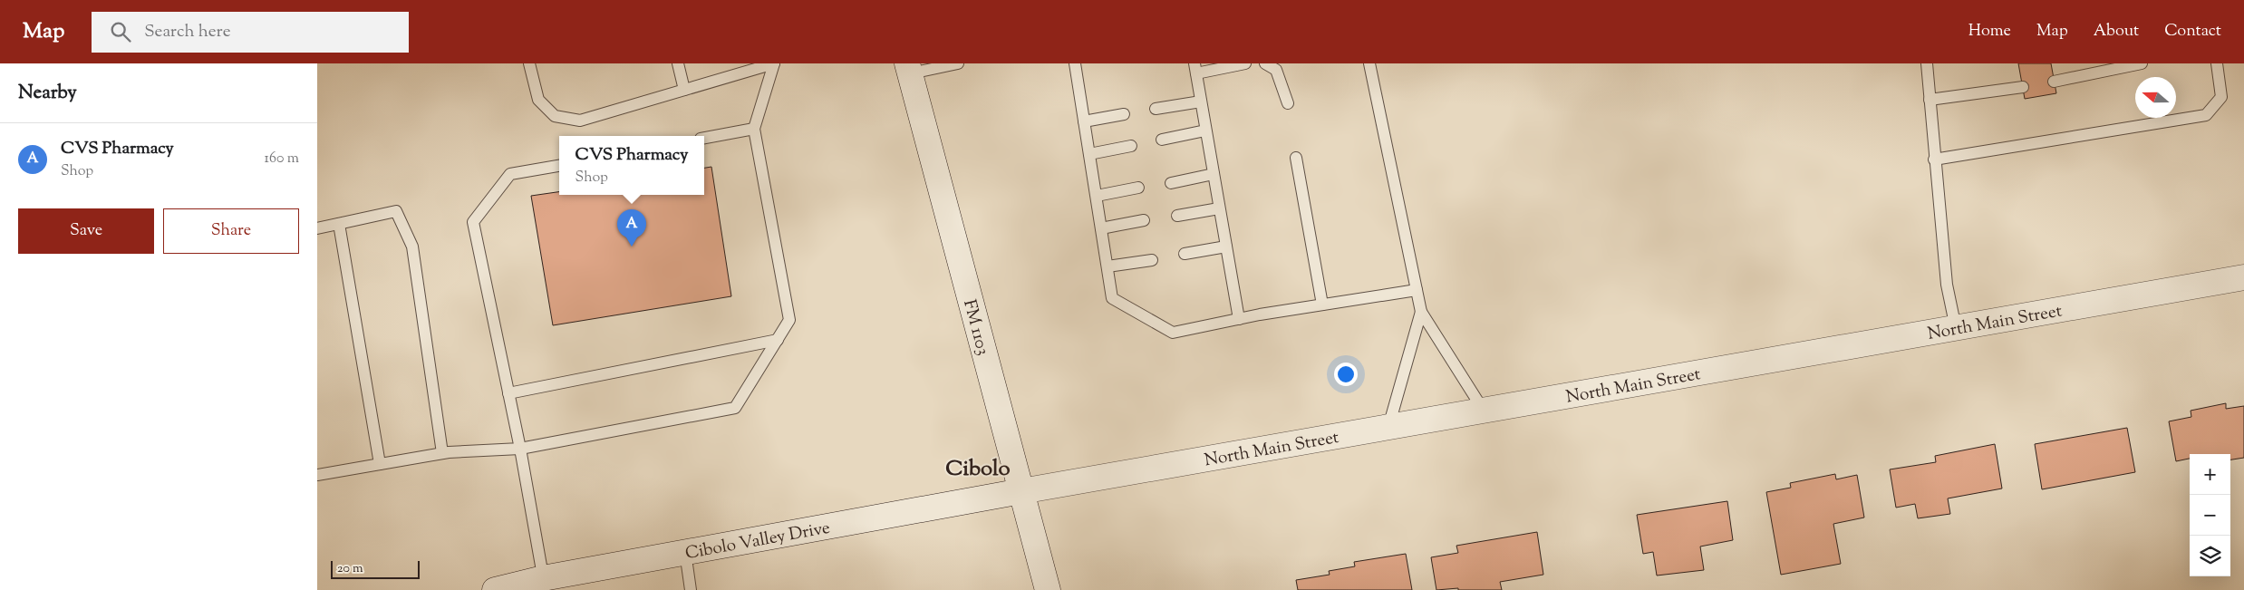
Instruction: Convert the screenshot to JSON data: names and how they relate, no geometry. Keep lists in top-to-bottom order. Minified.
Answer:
{"streets":{"street":["North Main Street","FM 1103","Cibolo Valley Drive"]},"crossings":[["North Main Street","FM 1103"],["North Main Street","Cibolo Valley Drive"],["FM 1103","Cibolo Valley Drive"]],"districts":["Cibolo"],"scale_bar":"20 m","north":"left","page":{"header":"Map","search":"Search here","nav":["Home","Map","About","Contact"],"heading":"Nearby","list":[{"mark":"A","name":"CVS Pharmacy","note":"Shop","value":"160 m"}],"popup":["CVS Pharmacy","Shop"],"buttons":["Save","Share"],"pins":"A","map_buttons":["+","−"],"scale":"20 m"}}
